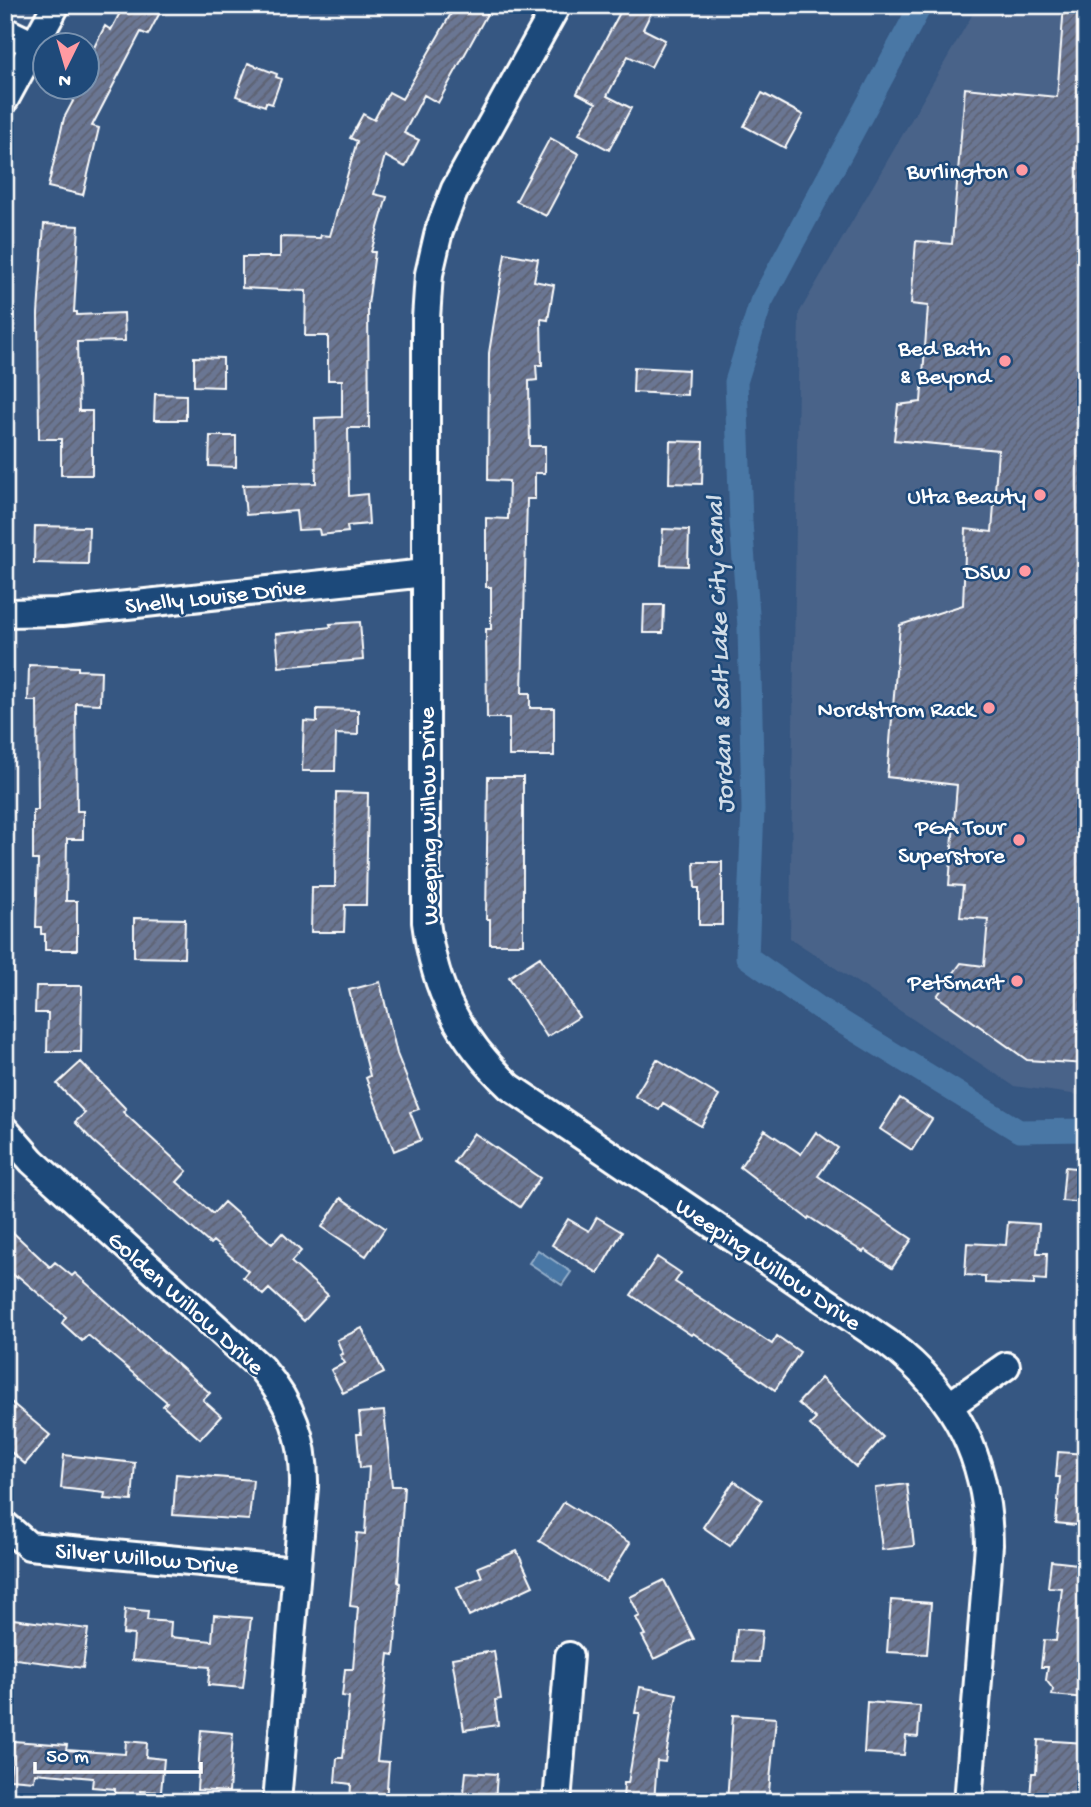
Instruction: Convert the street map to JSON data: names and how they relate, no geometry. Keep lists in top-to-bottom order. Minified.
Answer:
{"streets":{"street":["Shelly Louise Drive","Weeping Willow Drive","Golden Willow Drive","Silver Willow Drive"]},"crossings":[["Shelly Louise Drive","Weeping Willow Drive"],["Golden Willow Drive","Silver Willow Drive"]],"water":["Jordan & Salt Lake City Canal"],"places":["Burlington","Bed Bath & Beyond","Ulta Beauty","DSW","Nordstrom Rack","PGA Tour Superstore","PetSmart"],"scale_bar":"50 m","north":"bottom"}
